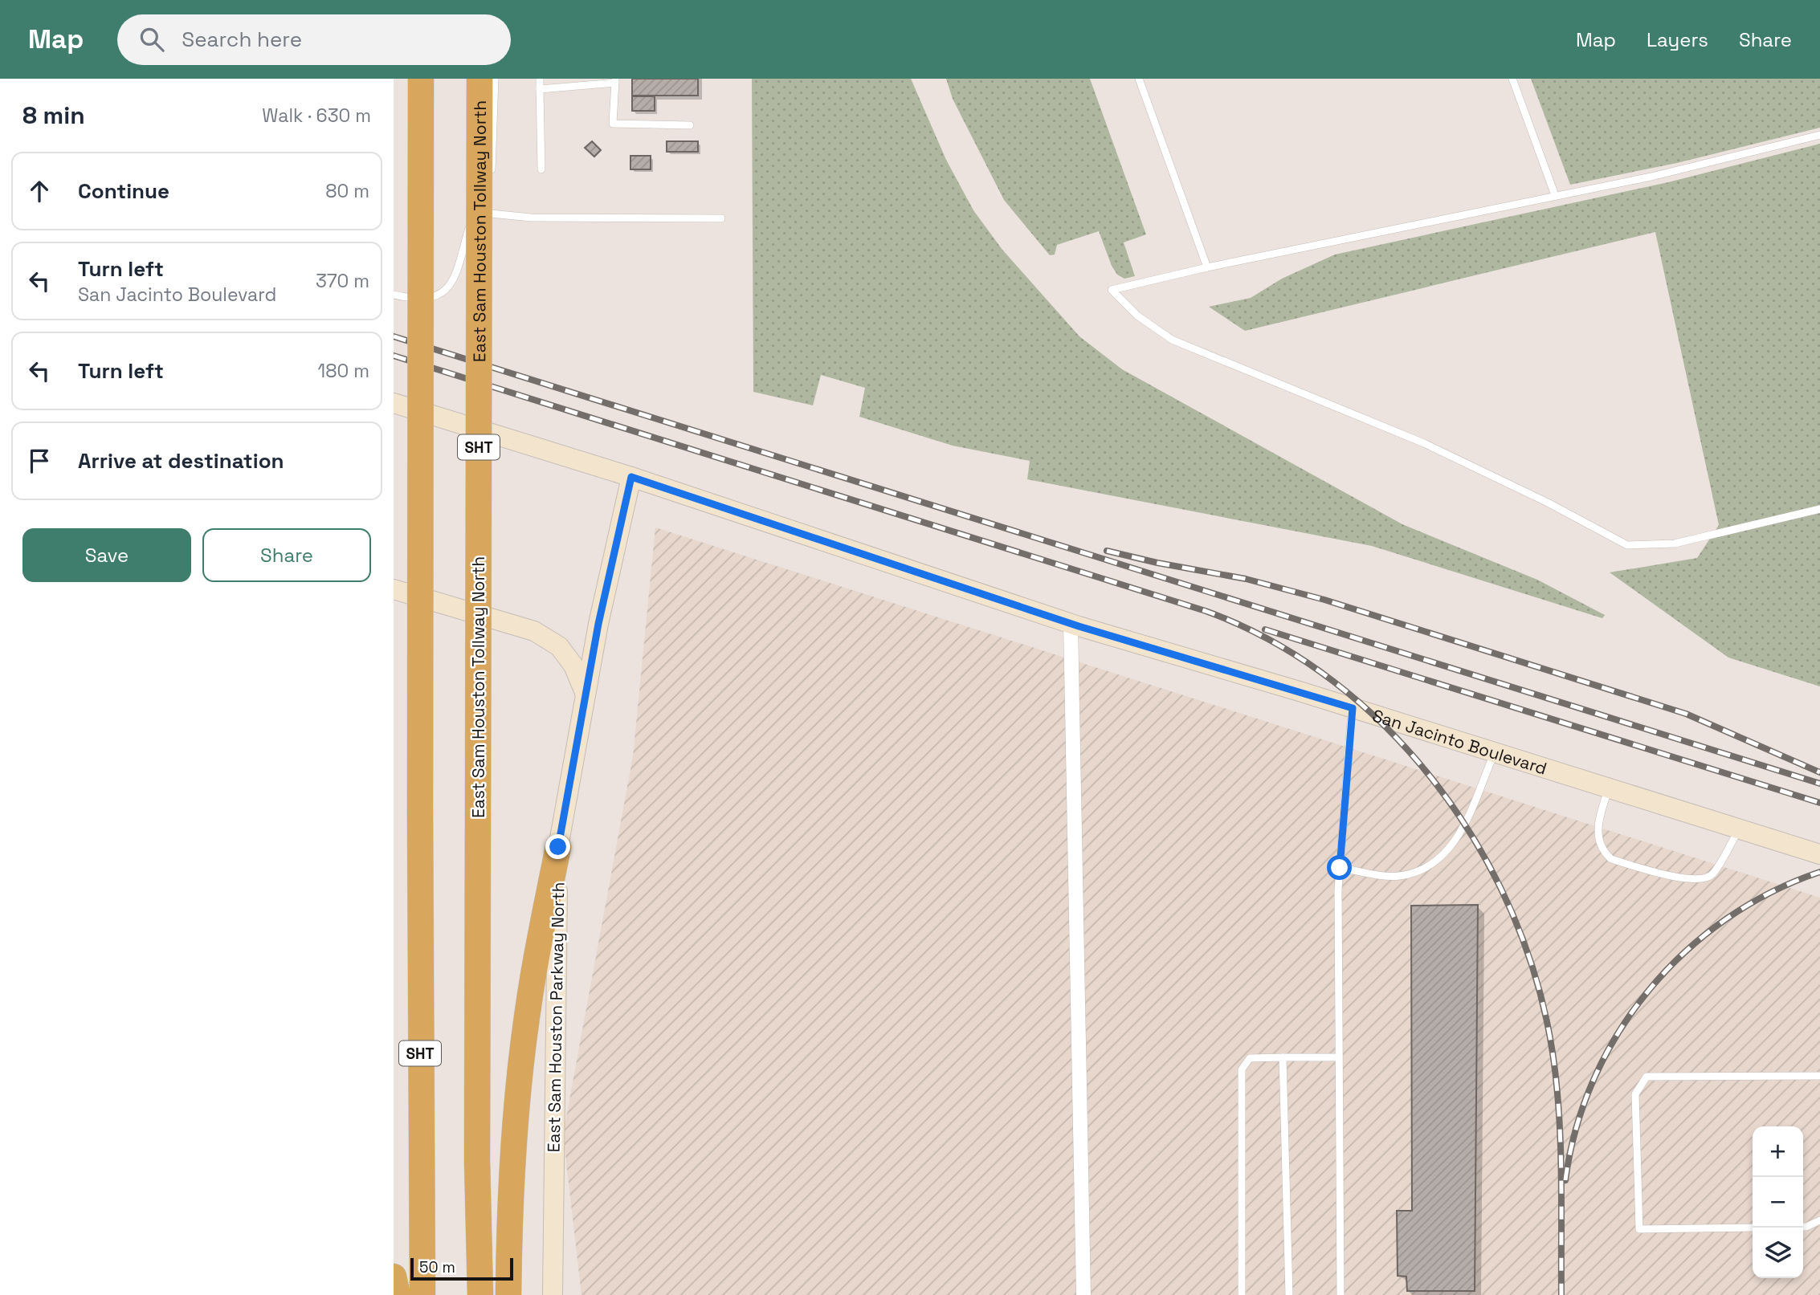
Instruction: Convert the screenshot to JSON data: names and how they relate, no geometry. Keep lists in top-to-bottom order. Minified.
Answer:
{"streets":{"highway":["East Sam Houston Tollway North","SHT"],"main road":["San Jacinto Boulevard","East Sam Houston Parkway North"]},"crossings":[["San Jacinto Boulevard","East Sam Houston Parkway North"]],"scale_bar":"50 m","page":{"header":"Map","search":"Search here","nav":["Map","Layers","Share"],"heading":["8 min","Walk · 630 m"],"list":[["Continue","80 m"],["Turn left","San Jacinto Boulevard","370 m"],["Turn left","180 m"],"Arrive at destination"],"buttons":["Save","Share"],"map_buttons":["+","−"],"scale":"50 m"}}
